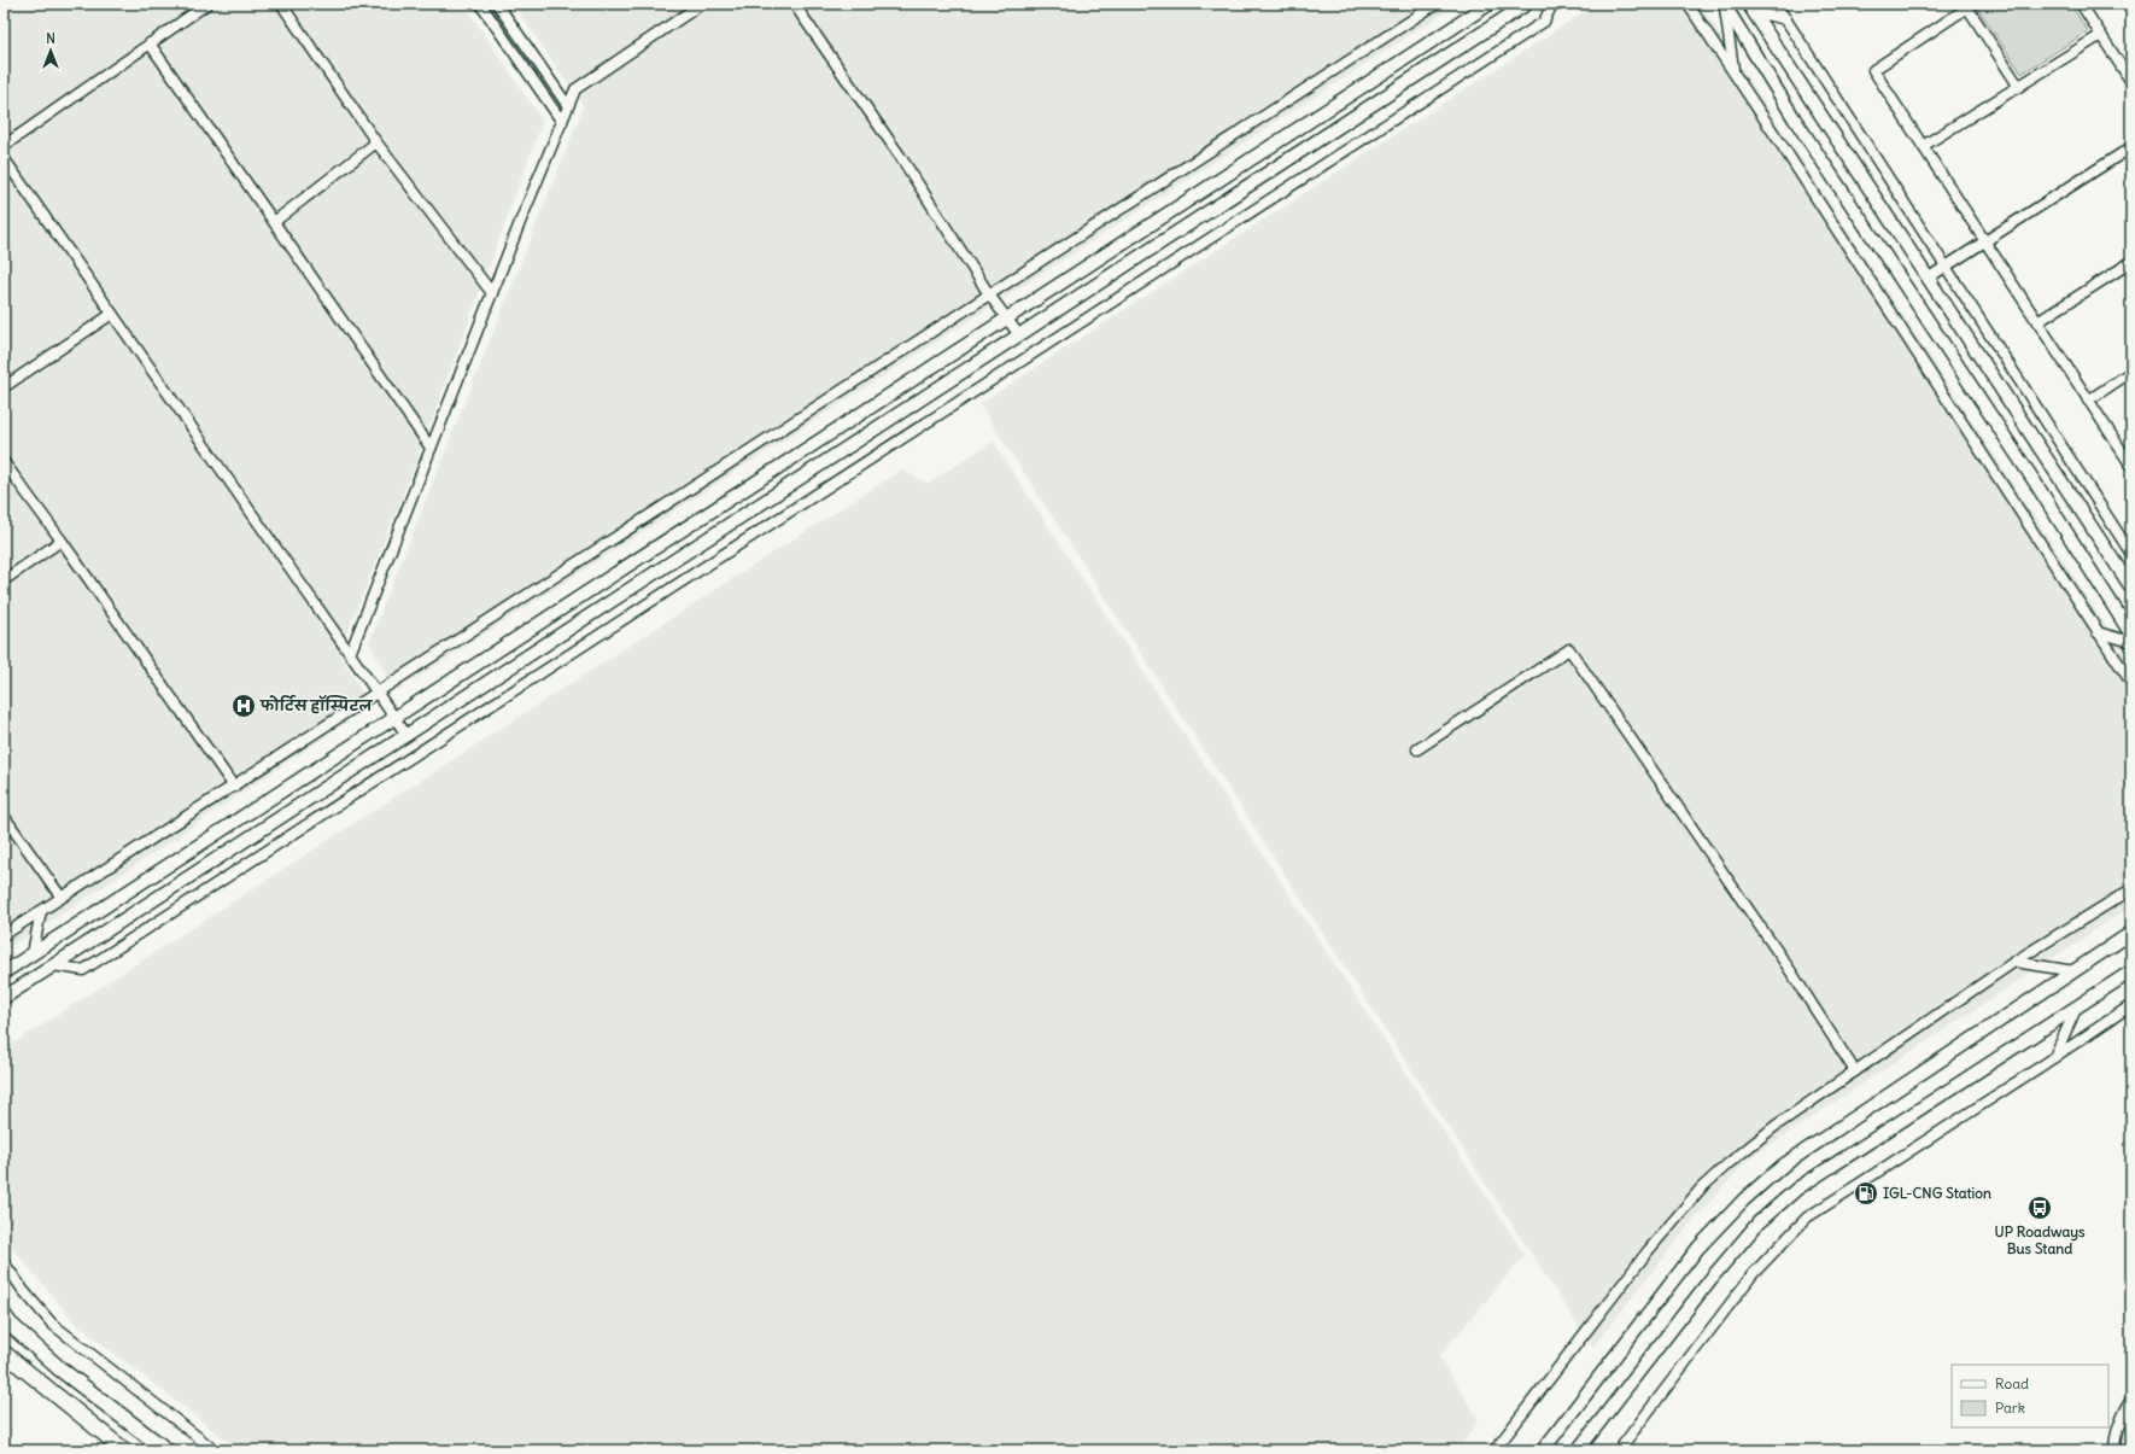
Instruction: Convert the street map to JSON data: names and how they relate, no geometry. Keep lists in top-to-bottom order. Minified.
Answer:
{"places":{"hospital":["फोर्टिस हॉस्पिटल"],"fuel station":["IGL-CNG Station"],"bus stop":["UP Roadways Bus Stand"]},"legend":["Road","Park"],"north":"top"}
